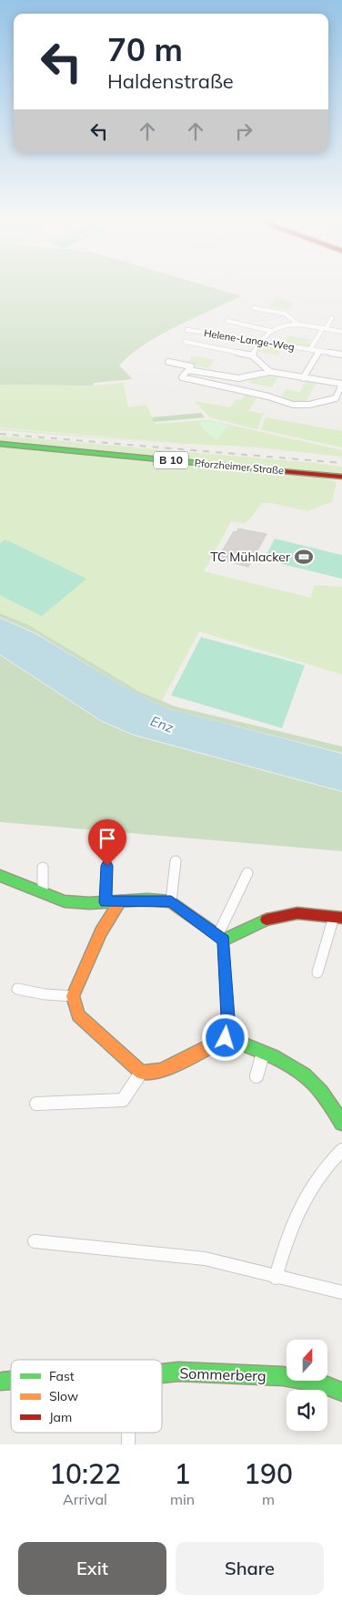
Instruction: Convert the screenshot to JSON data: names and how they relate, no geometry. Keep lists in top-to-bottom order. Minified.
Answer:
{"streets":{"street":["Helene-Lange-Weg","B 10","Pforzheimer Straße","Sommerberg"]},"water":["Enz"],"places":{"sports":["TC Mühlacker"]},"legend":["Fast","Slow","Jam"],"north":"top","page":{"turn":["70 m","Haldenstraße"],"eta":["10:22","Arrival","1","min","190","m"],"buttons":["Exit","Share"]}}
